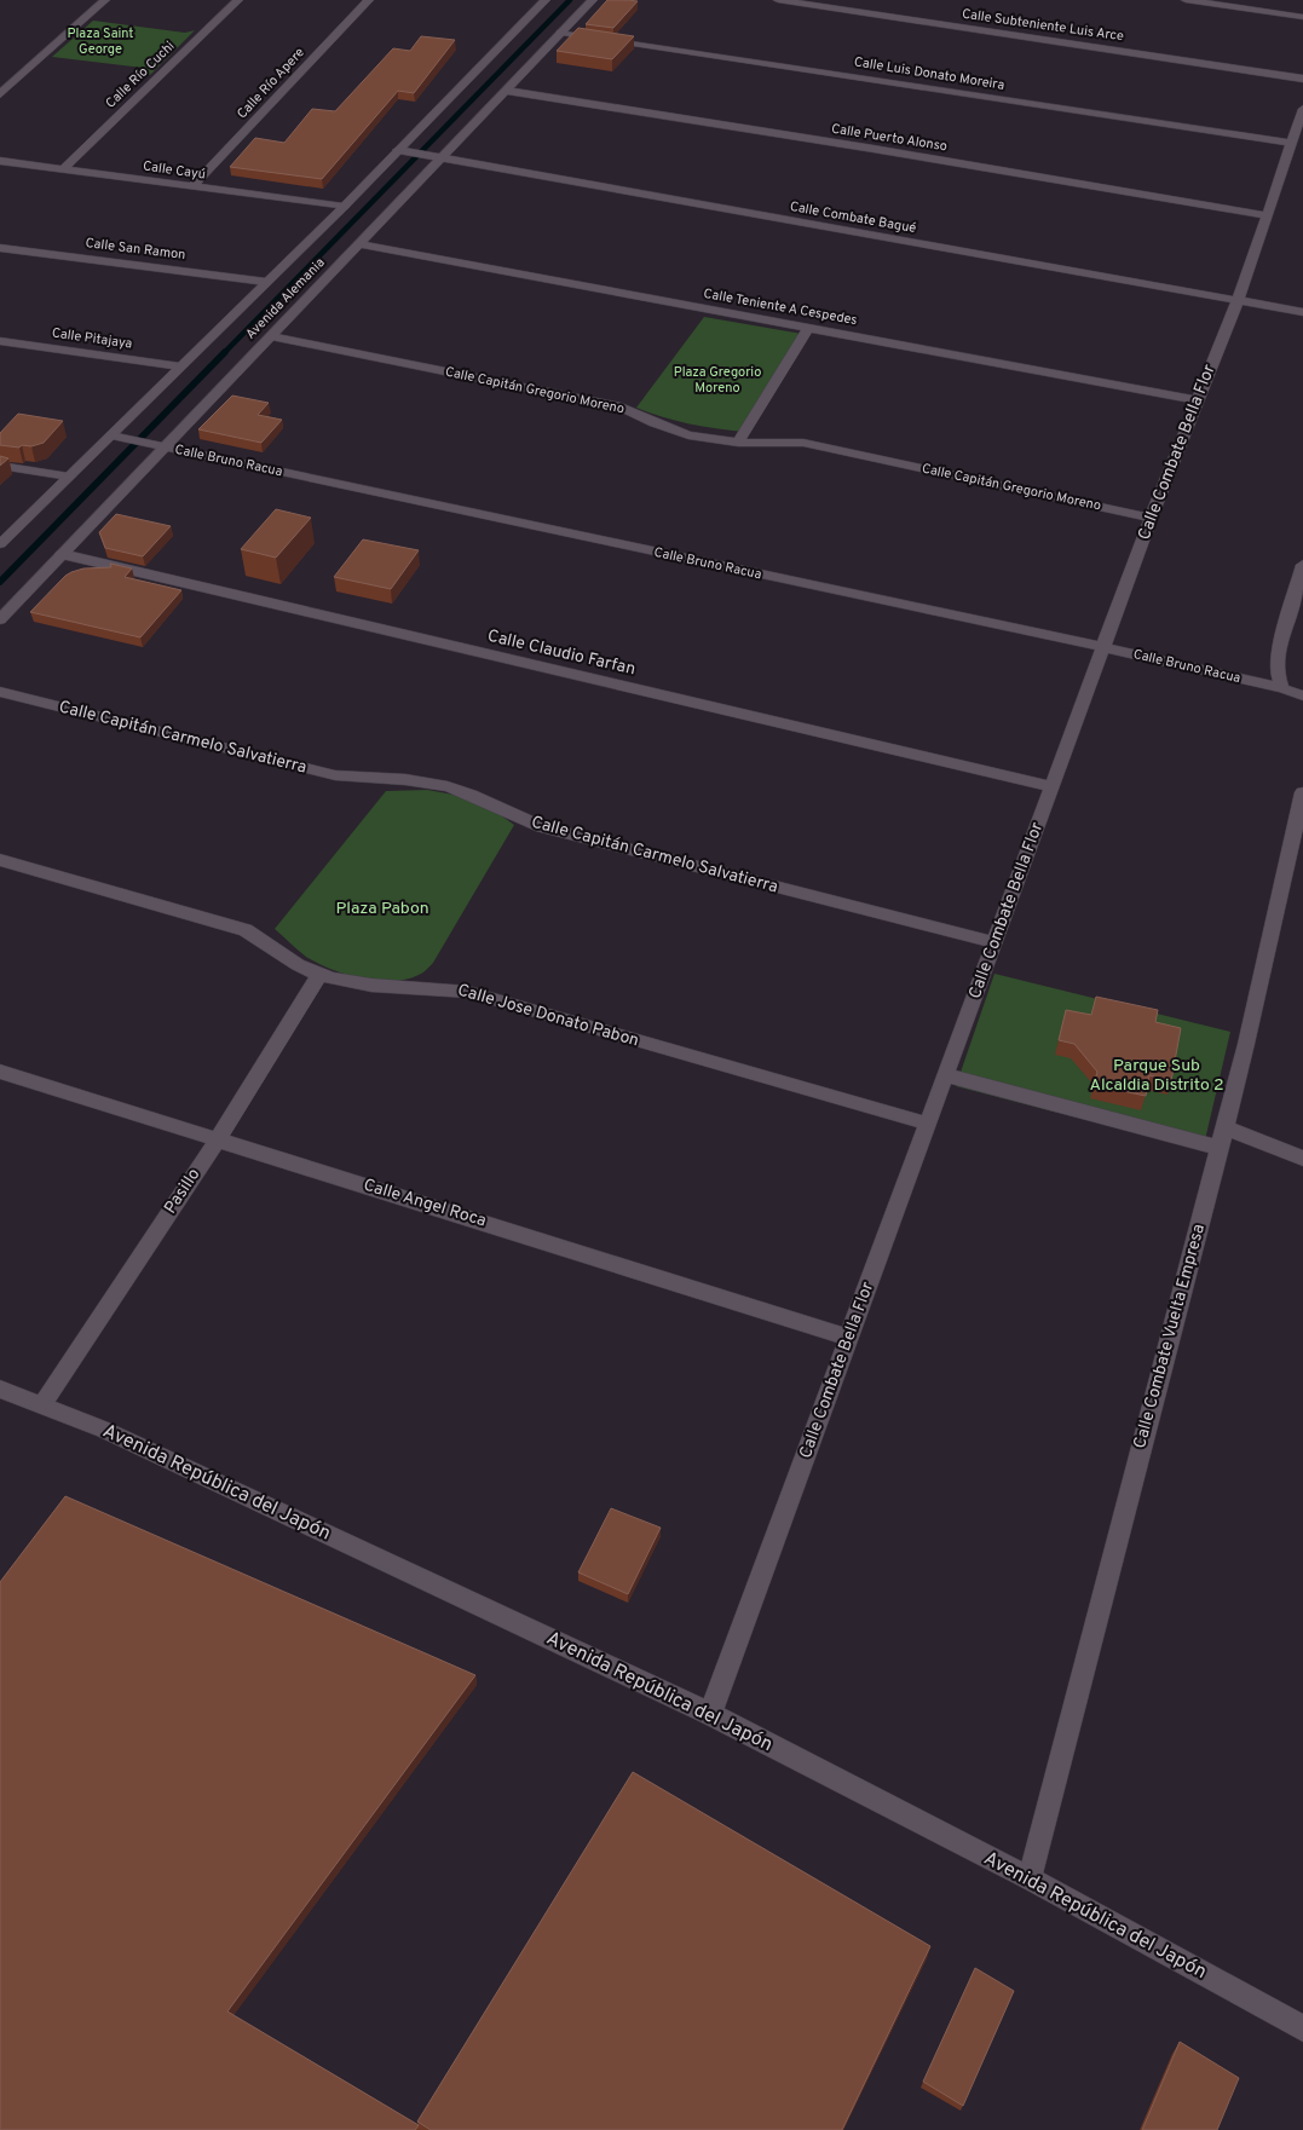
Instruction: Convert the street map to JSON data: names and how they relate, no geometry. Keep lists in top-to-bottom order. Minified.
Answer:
{"streets":{"street":["Calle Subteniente Luis Arce","Calle Luis Donato Moreira","Calle Río Cuchi","Calle Río Apere","Calle Puerto Alonso","Calle Cayú","Calle Combate Bagué","Calle San Ramon","Avenida Alemania","Calle Teniente A Cespedes","Calle Pitajaya","Calle Capitán Gregorio Moreno","Calle Combate Bella Flor","Calle Bruno Racua","Calle Claudio Farfan","Calle Capitán Carmelo Salvatierra","Calle Jose Donato Pabon","Pasillo","Calle Angel Roca","Calle Combate Vuelta Empresa","Avenida República del Japón"]},"crossings":[["Calle Luis Donato Moreira","Avenida Alemania"],["Calle Luis Donato Moreira","Calle Combate Bella Flor"],["Calle Río Cuchi","Calle Cayú"],["Calle Río Apere","Calle Cayú"],["Calle Puerto Alonso","Avenida Alemania"],["Calle Puerto Alonso","Calle Combate Bella Flor"],["Calle Cayú","Avenida Alemania"],["Calle Combate Bagué","Avenida Alemania"],["Calle Combate Bagué","Calle Combate Bella Flor"],["Calle San Ramon","Avenida Alemania"],["Avenida Alemania","Calle Teniente A Cespedes"],["Avenida Alemania","Calle Pitajaya"],["Avenida Alemania","Calle Capitán Gregorio Moreno"],["Avenida Alemania","Calle Bruno Racua"],["Avenida Alemania","Calle Claudio Farfan"],["Calle Teniente A Cespedes","Calle Combate Bella Flor"],["Calle Capitán Gregorio Moreno","Calle Combate Bella Flor"],["Calle Combate Bella Flor","Calle Bruno Racua"],["Calle Combate Bella Flor","Calle Claudio Farfan"],["Calle Combate Bella Flor","Calle Capitán Carmelo Salvatierra"],["Calle Combate Bella Flor","Calle Jose Donato Pabon"],["Calle Combate Bella Flor","Calle Angel Roca"],["Calle Combate Bella Flor","Avenida República del Japón"],["Calle Jose Donato Pabon","Pasillo"],["Pasillo","Calle Angel Roca"],["Pasillo","Avenida República del Japón"],["Calle Combate Vuelta Empresa","Avenida República del Japón"]],"parks":["Plaza Saint George","Plaza Gregorio Moreno","Plaza Pabon","Parque Sub Alcaldia Distrito 2"]}
